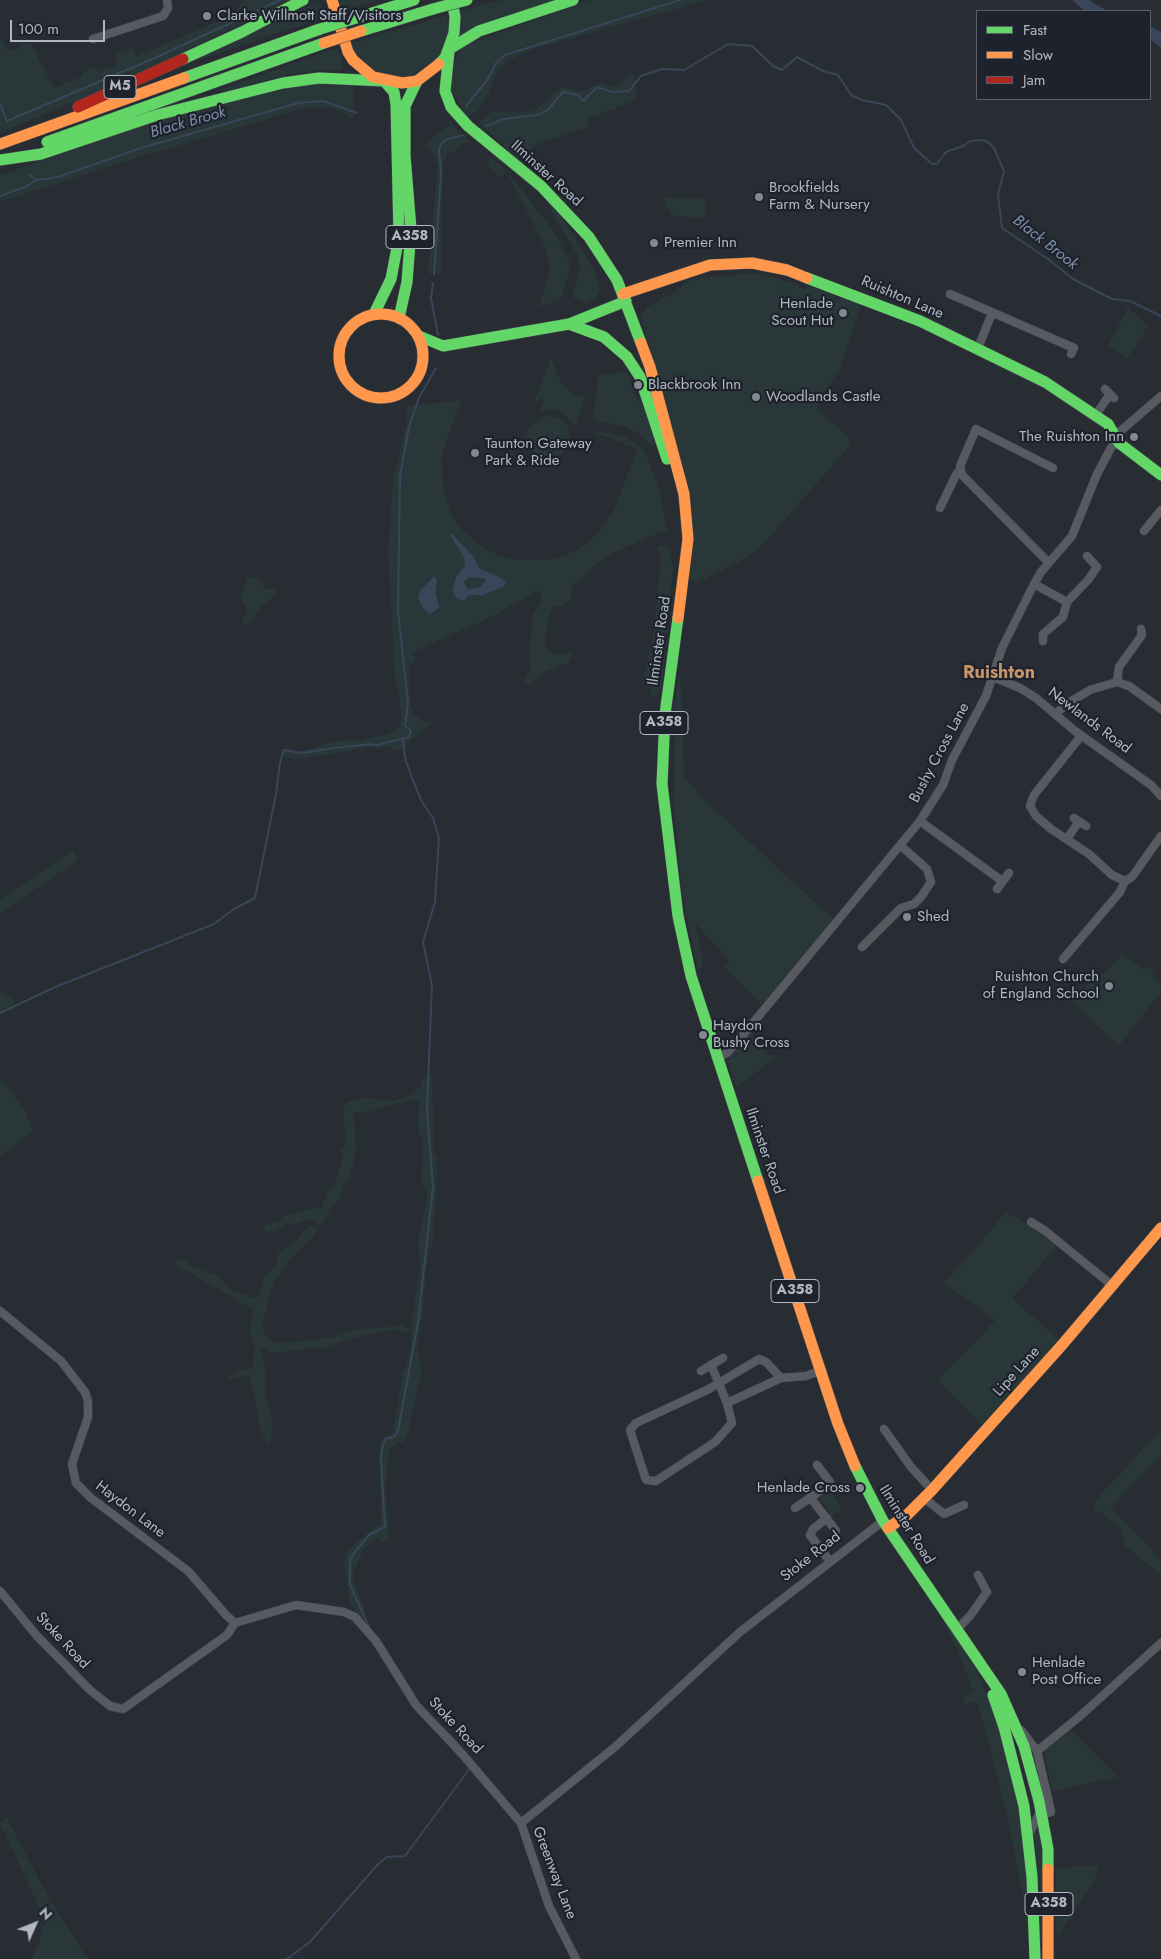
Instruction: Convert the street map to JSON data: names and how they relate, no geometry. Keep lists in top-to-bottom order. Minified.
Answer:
{"streets":{"main road":["M5","Ilminster Road","A358","Ruishton Lane","Lipe Lane"],"street":["Newlands Road","Bushy Cross Lane","Haydon Lane","Stoke Road","Greenway Lane"]},"crossings":[["M5","A358"],["Ilminster Road","A358"],["Ilminster Road","Ruishton Lane"],["Ilminster Road","Bushy Cross Lane"],["Ilminster Road","Lipe Lane"],["Ilminster Road","Stoke Road"],["A358","Ruishton Lane"],["Ruishton Lane","Bushy Cross Lane"],["Newlands Road","Bushy Cross Lane"],["Lipe Lane","Stoke Road"],["Haydon Lane","Stoke Road"],["Stoke Road","Greenway Lane"]],"districts":["Ruishton"],"water":["Black Brook"],"places":["Clarke Willmott Staff/Visitors","Brookfields Farm & Nursery","Premier Inn","Henlade Scout Hut","Blackbrook Inn","Woodlands Castle","The Ruishton Inn","Taunton Gateway Park & Ride","Shed","Ruishton Church of England School","Haydon Bushy Cross","Henlade Cross","Henlade Post Office"],"legend":["Fast","Slow","Jam"],"scale_bar":"100 m","north":"top right"}
